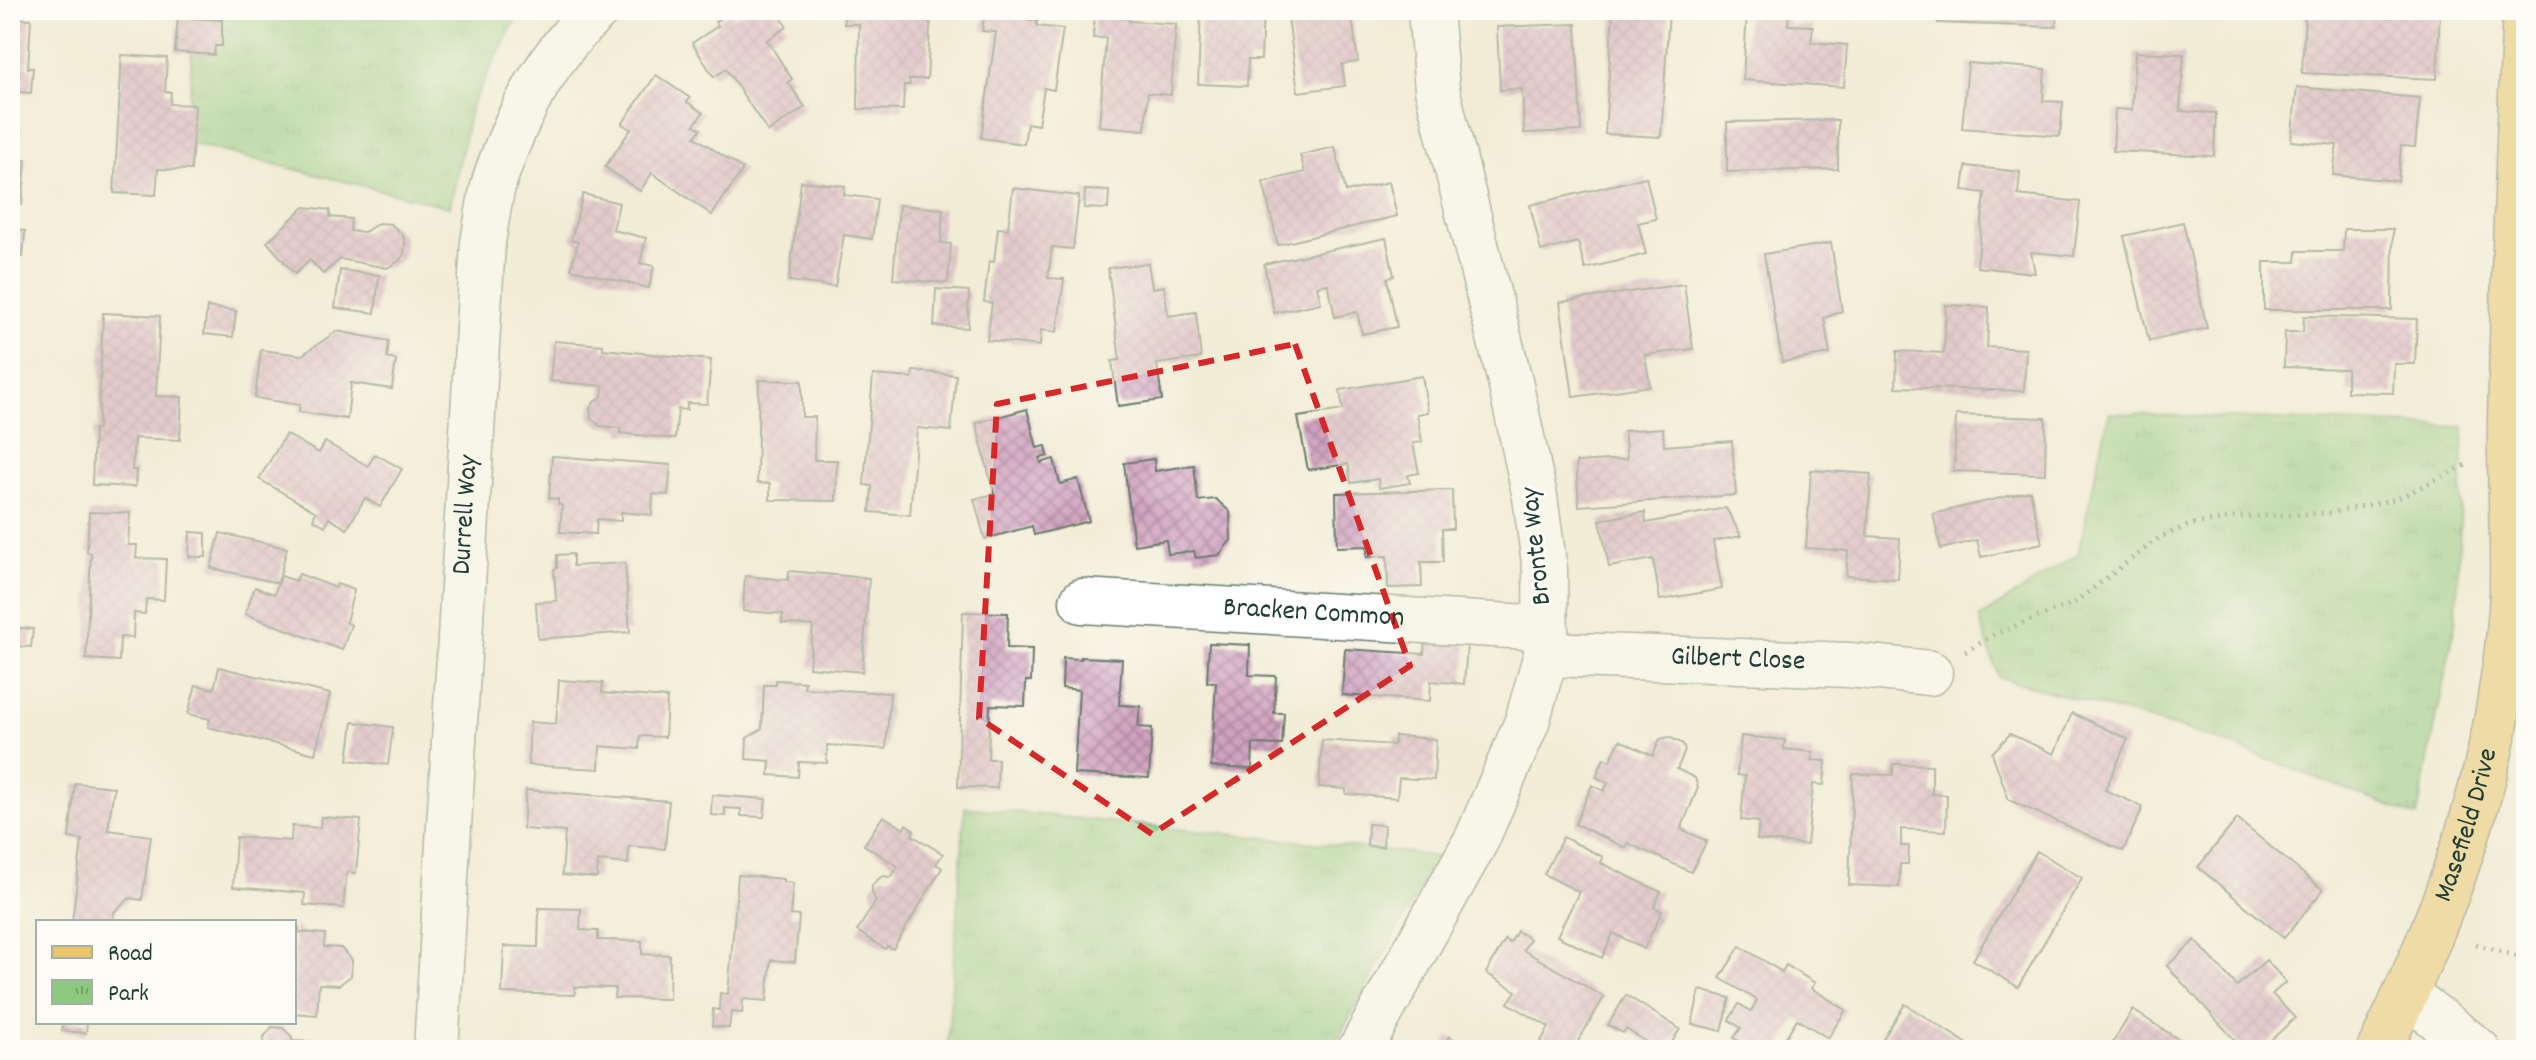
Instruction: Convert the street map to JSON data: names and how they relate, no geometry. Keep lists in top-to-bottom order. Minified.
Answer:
{"streets":{"main road":["Masefield Drive"],"street":["Durrell Way","Bronte Way","Bracken Common","Gilbert Close"]},"crossings":[["Bronte Way","Bracken Common"],["Bronte Way","Gilbert Close"],["Bracken Common","Gilbert Close"]],"legend":["Road","Park"]}
